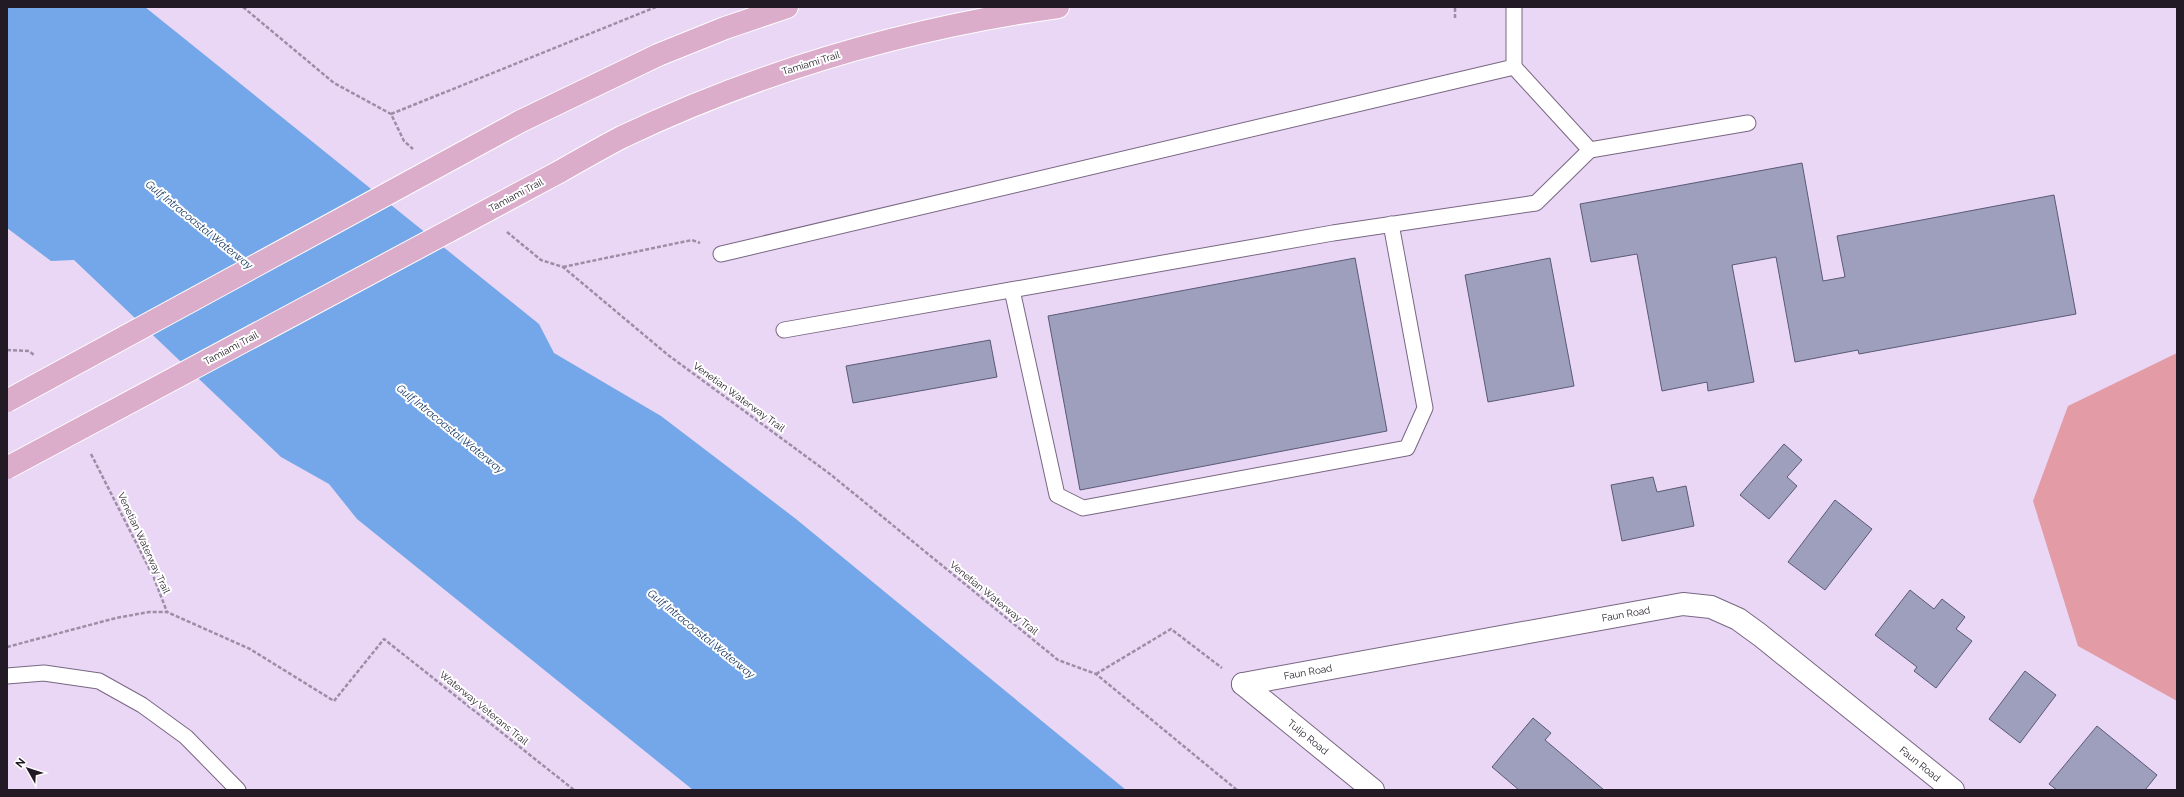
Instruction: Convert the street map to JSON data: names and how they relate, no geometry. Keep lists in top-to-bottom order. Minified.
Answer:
{"streets":{"main road":["Tamiami Trail"],"street":["Faun Road","Tulip Road"],"path":["Venetian Waterway Trail","Waterway Veterans Trail"]},"crossings":[["Venetian Waterway Trail","Waterway Veterans Trail"],["Faun Road","Tulip Road"]],"water":["Gulf Intracoastal Waterway"],"north":"top left"}
